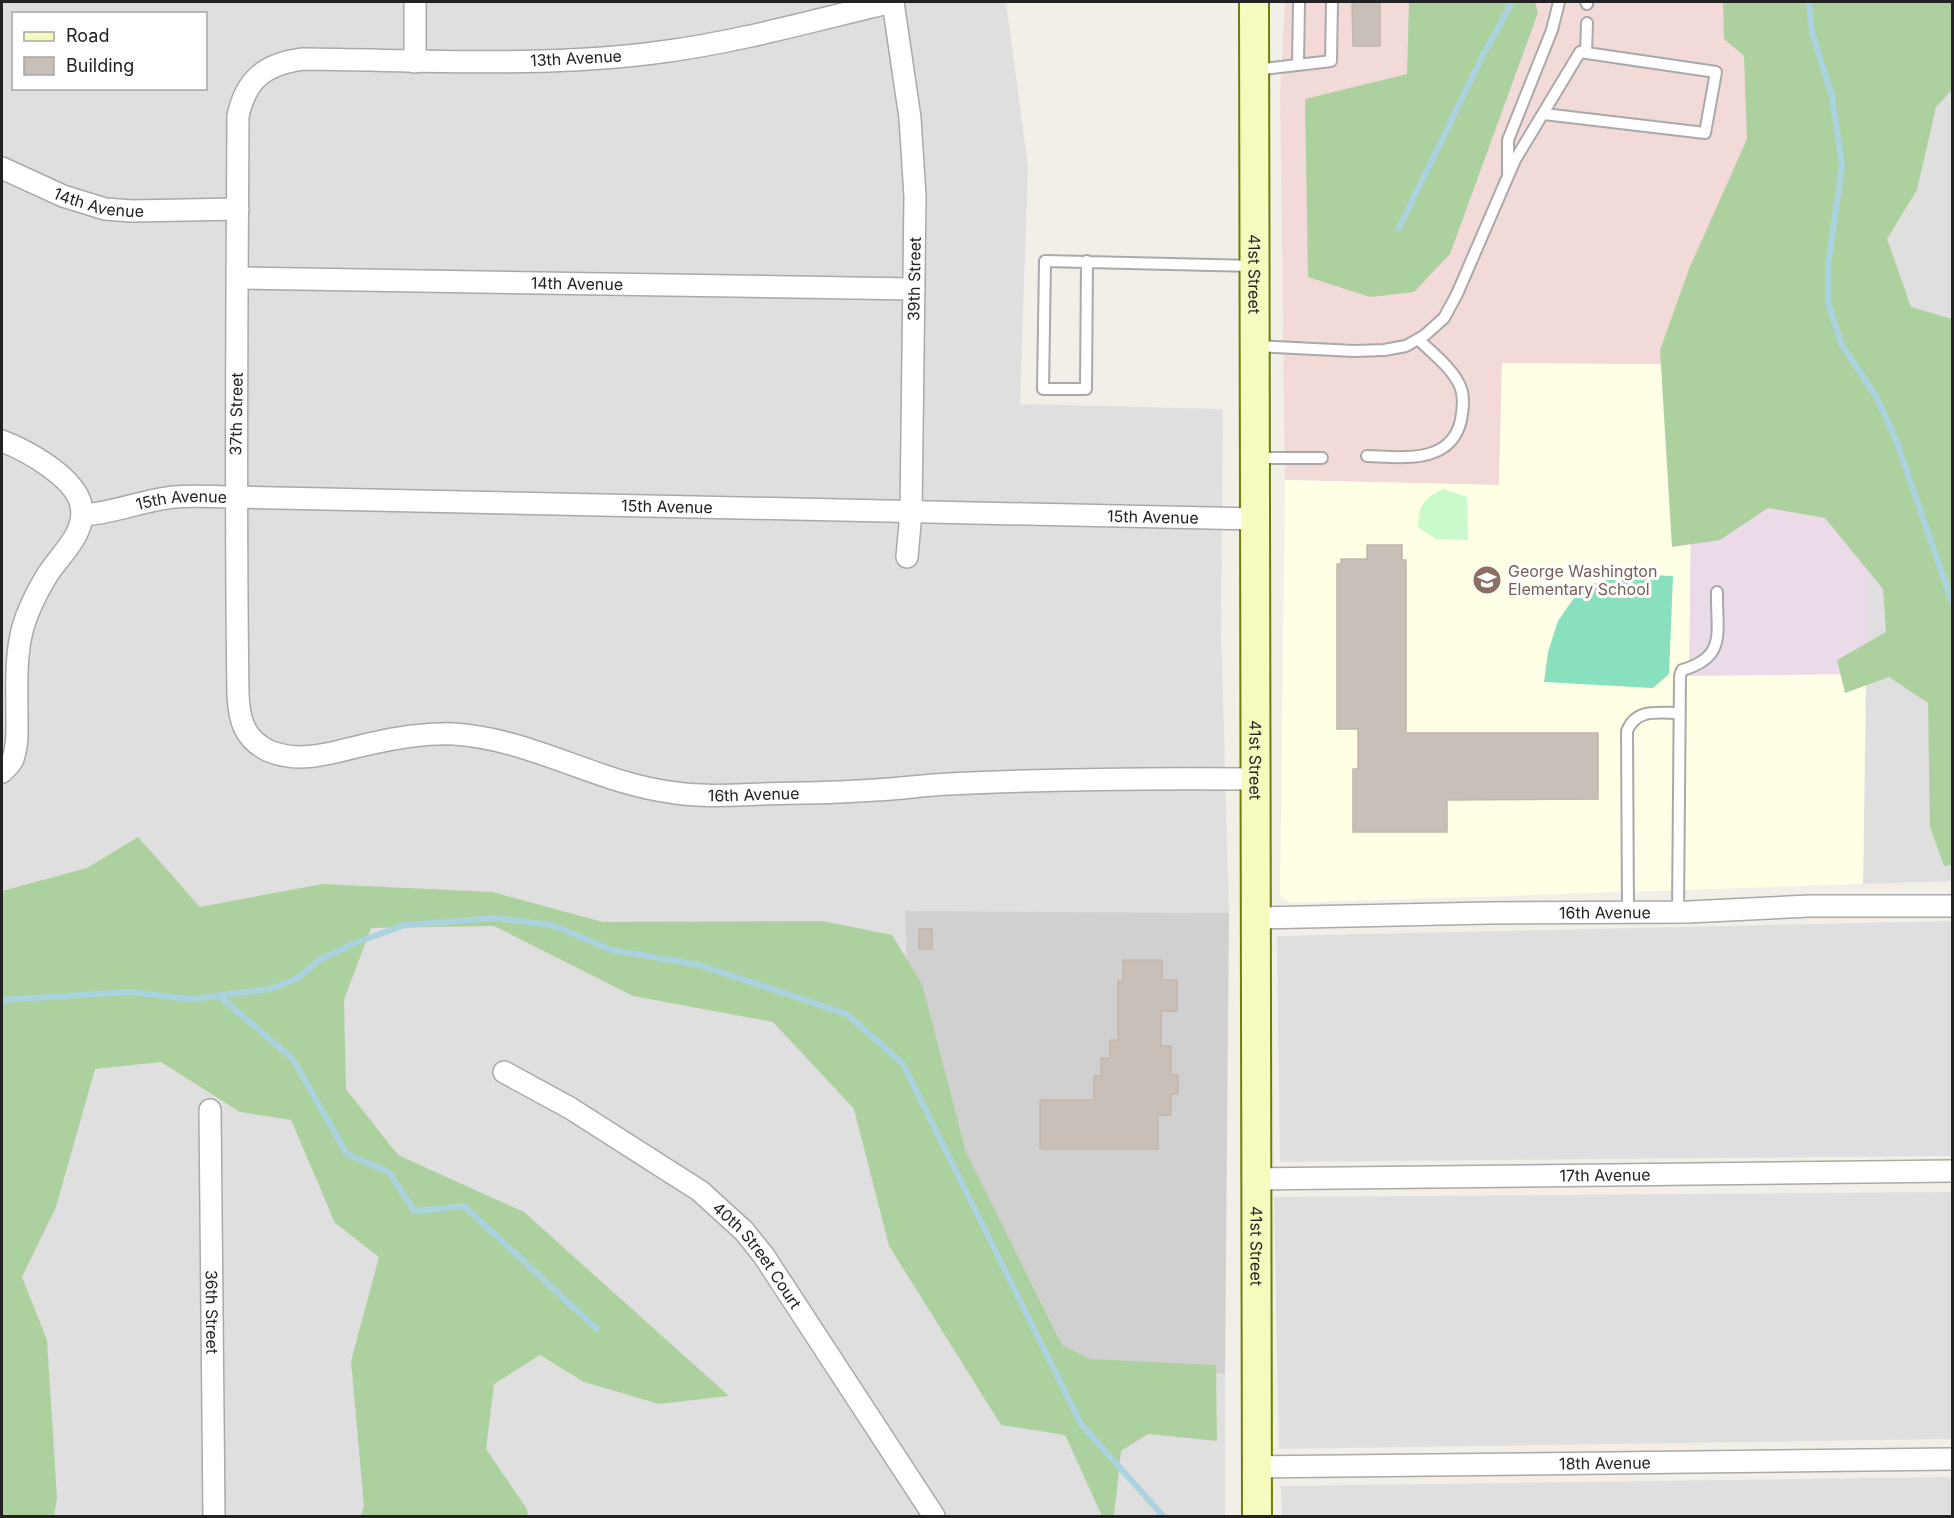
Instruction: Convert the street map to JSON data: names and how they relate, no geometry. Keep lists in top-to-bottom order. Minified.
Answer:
{"streets":{"street":["13th Avenue","14th Avenue","41st Street","39th Street","37th Street","15th Avenue","16th Avenue","17th Avenue","40th Street Court","36th Street","18th Avenue"]},"crossings":[["13th Avenue","39th Street"],["13th Avenue","37th Street"],["14th Avenue","39th Street"],["14th Avenue","37th Street"],["41st Street","15th Avenue"],["41st Street","16th Avenue"],["41st Street","17th Avenue"],["41st Street","18th Avenue"],["39th Street","15th Avenue"],["37th Street","15th Avenue"],["37th Street","16th Avenue"]],"places":{"school or university":["George Washington Elementary School"]},"legend":["Road","Building"]}
